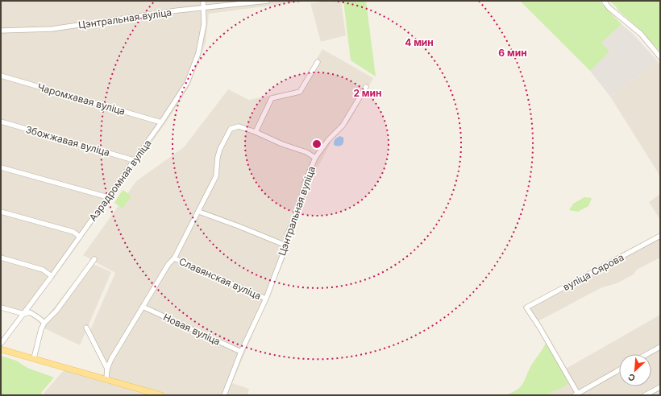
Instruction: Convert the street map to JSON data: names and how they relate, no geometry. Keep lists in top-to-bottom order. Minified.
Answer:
{"streets":{"street":["Цэнтральная вуліца","Чаромхавая вуліца","Збожжавая вуліца","Аэрадромная вуліца","вуліца Сярова","Славянская вуліца","Новая вуліца"]},"crossings":[["Цэнтральная вуліца","Аэрадромная вуліца"],["Цэнтральная вуліца","Славянская вуліца"],["Цэнтральная вуліца","Новая вуліца"],["Чаромхавая вуліца","Аэрадромная вуліца"],["Збожжавая вуліца","Аэрадромная вуліца"]],"north":"bottom left","rings":["4 мин","6 мин","2 мин"]}
